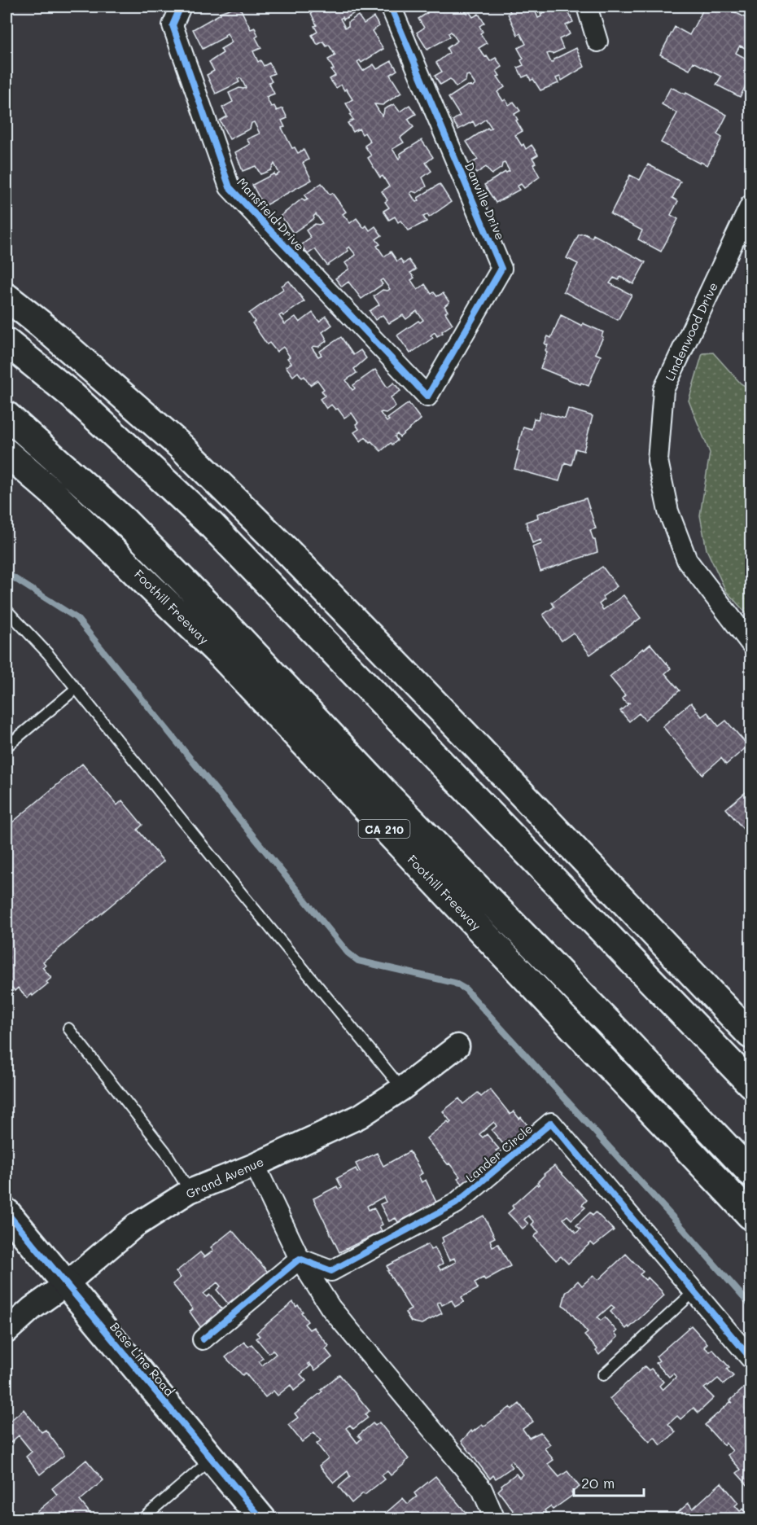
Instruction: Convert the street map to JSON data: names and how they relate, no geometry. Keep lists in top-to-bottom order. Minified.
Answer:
{"streets":{"main road":["Foothill Freeway","CA 210","Base Line Road"],"street":["Danville Drive","Mansfield Drive","Lindenwood Drive","Lander Circle","Grand Avenue"]},"crossings":[["Danville Drive","Mansfield Drive"],["Grand Avenue","Base Line Road"]],"scale_bar":"20 m"}
